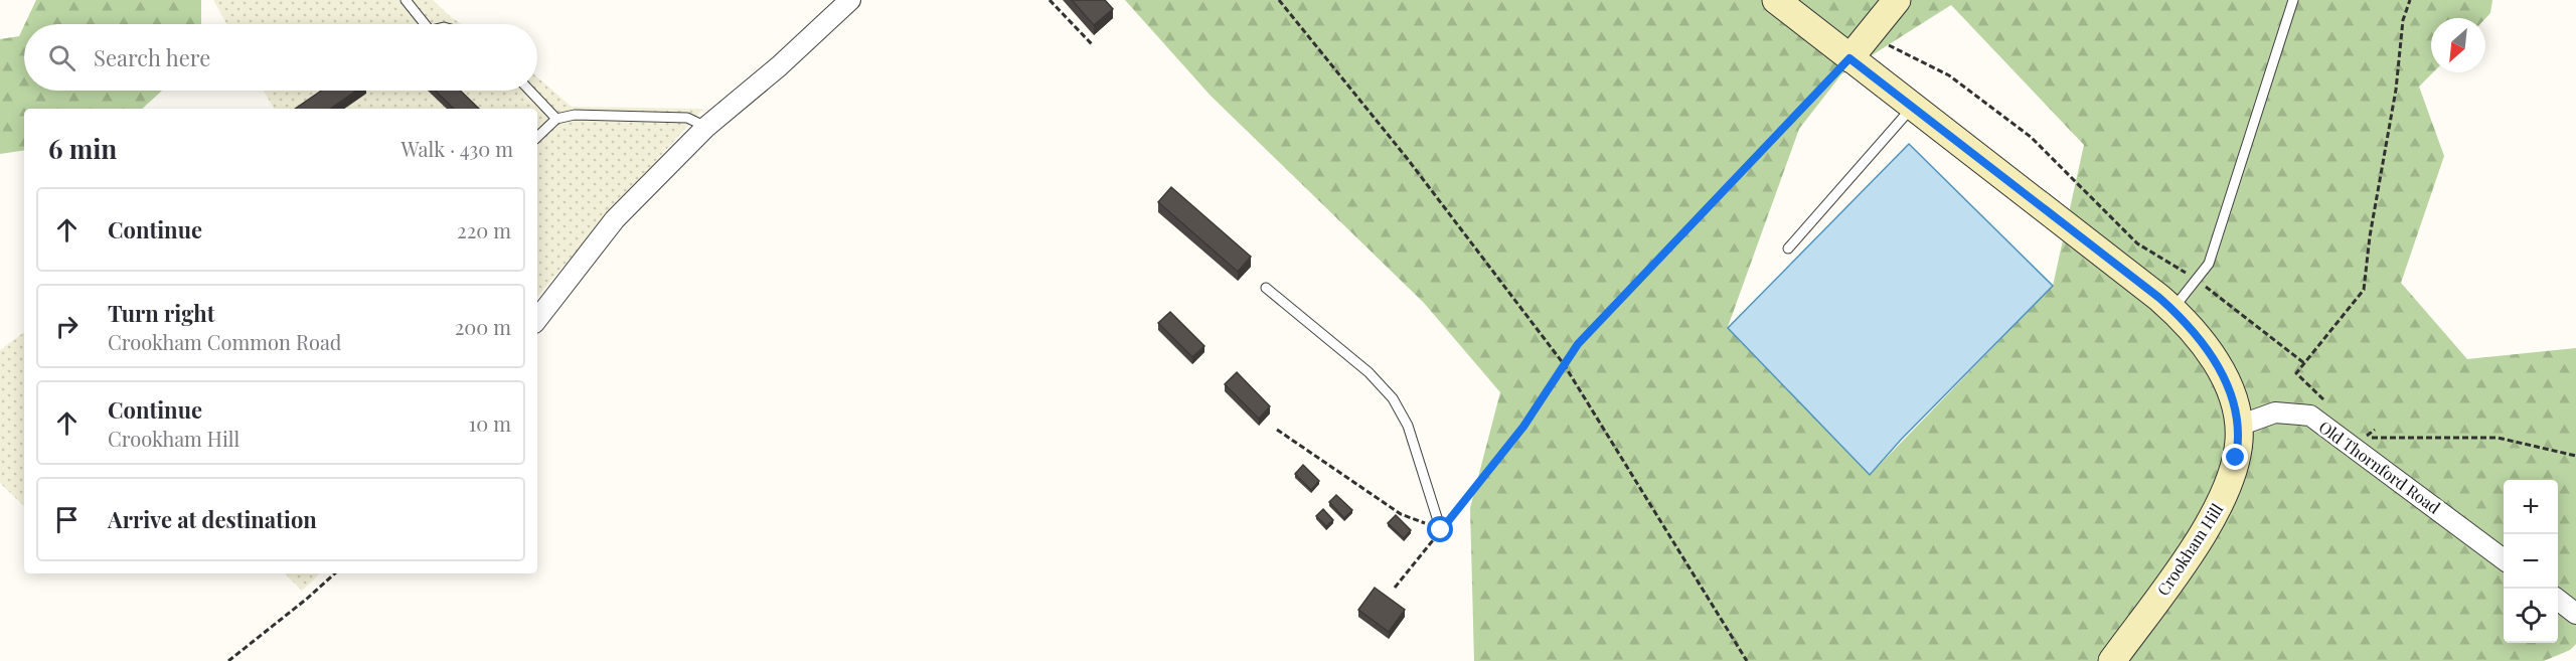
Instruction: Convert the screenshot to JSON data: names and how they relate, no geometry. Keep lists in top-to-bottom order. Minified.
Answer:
{"streets":{"street":["Old Thornford Road","Crookham Hill"]},"crossings":[["Old Thornford Road","Crookham Hill"]],"north":"bottom left","page":{"search":"Search here","heading":["6 min","Walk · 430 m"],"list":[["Continue","220 m"],["Turn right","Crookham Common Road","200 m"],["Continue","Crookham Hill","10 m"],"Arrive at destination"],"map_buttons":["+","−"]}}
